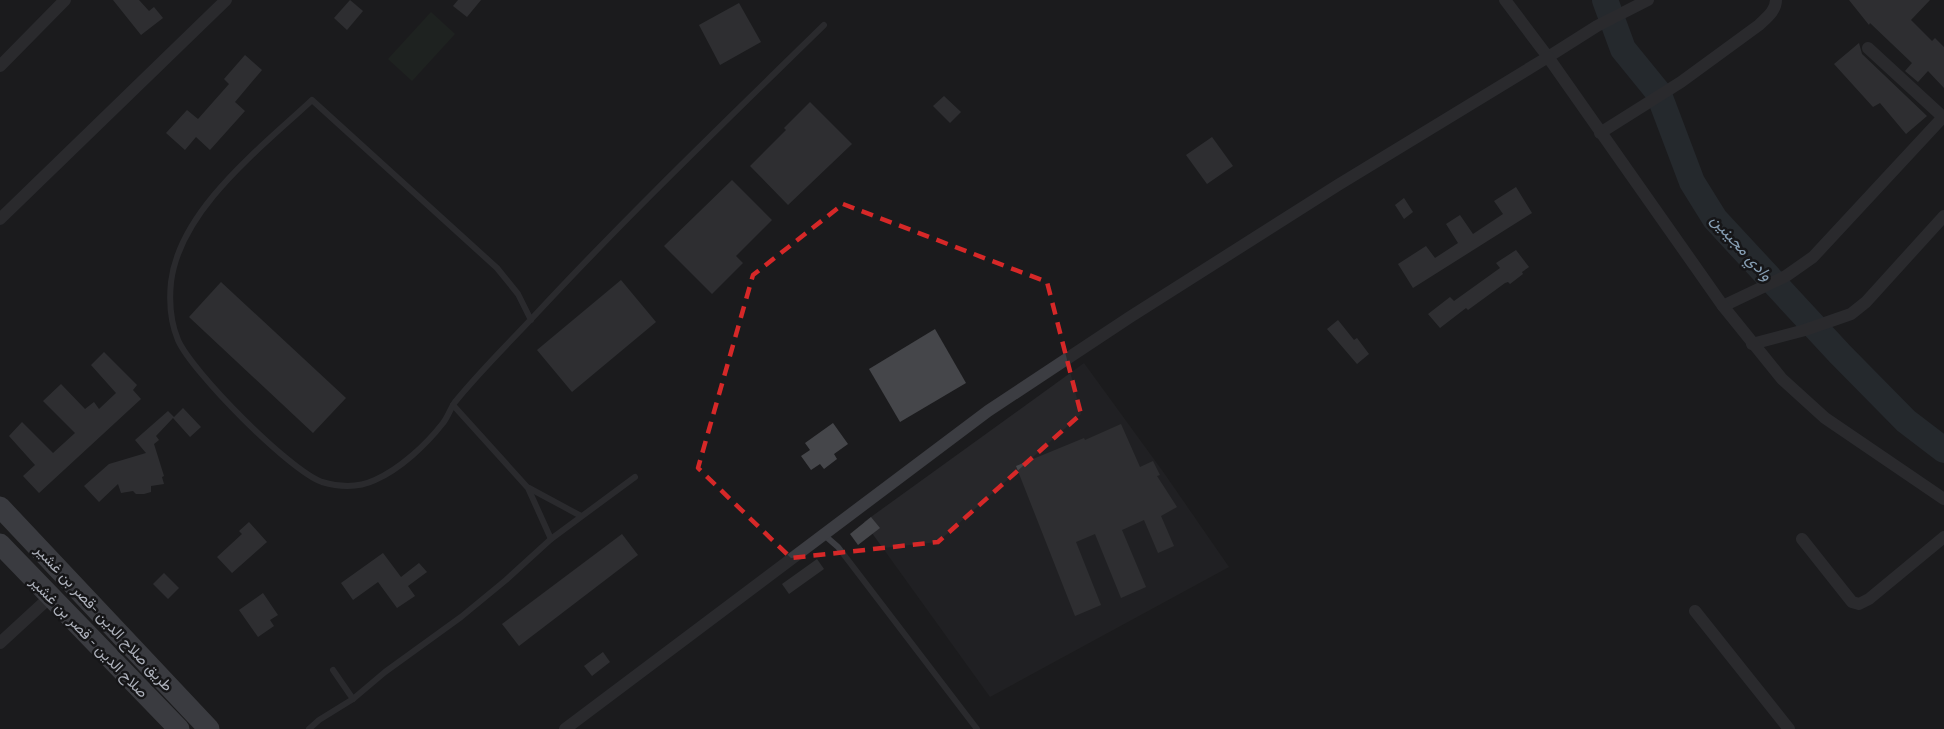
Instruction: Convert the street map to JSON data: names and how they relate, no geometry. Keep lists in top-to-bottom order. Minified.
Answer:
{"streets":{"highway":["طريق صلاح الدين -قصر بن غشير","صلاح الدين - قصر بن غشير"]},"water":["وادي مجينين"]}
